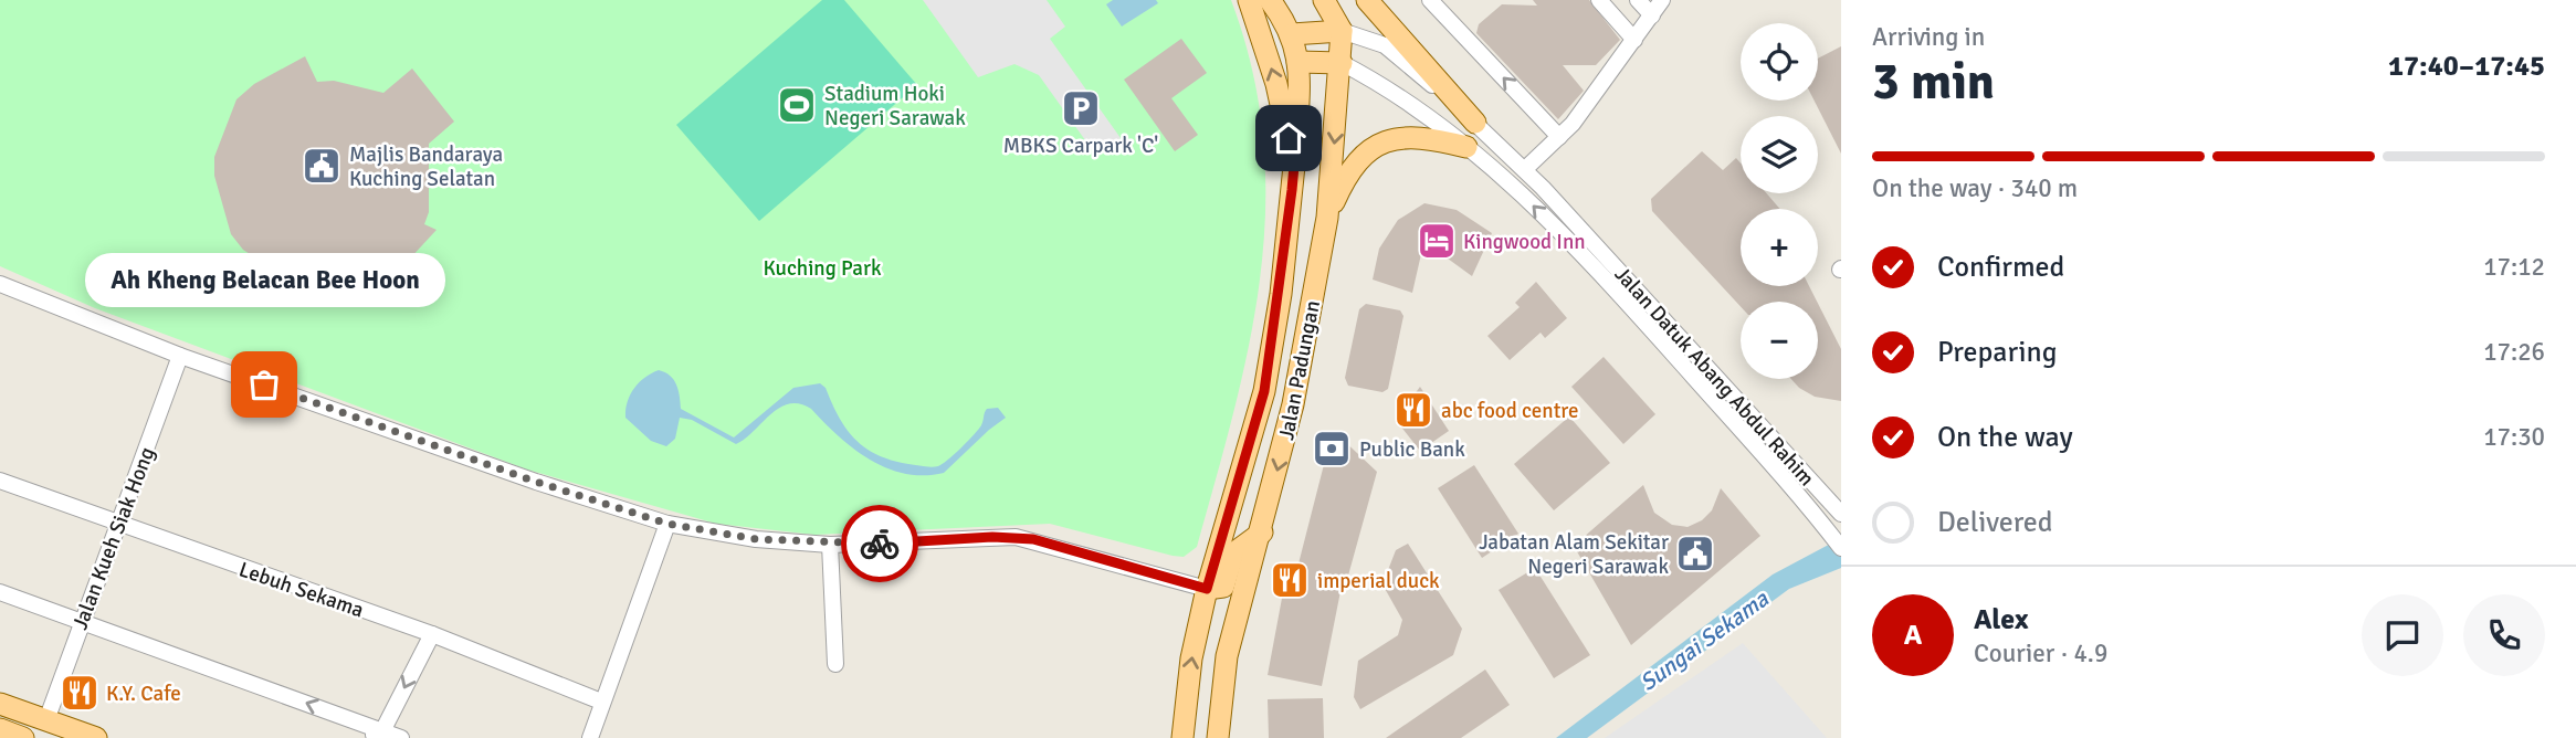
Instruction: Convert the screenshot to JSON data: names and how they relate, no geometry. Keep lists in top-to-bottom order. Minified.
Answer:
{"streets":{"main road":["Jalan Padungan"],"street":["Jalan Datuk Abang Abdul Rahim","Jalan Kueh Siak Hong","Lebuh Sekama"]},"crossings":[["Jalan Padungan","Jalan Datuk Abang Abdul Rahim"],["Jalan Kueh Siak Hong","Lebuh Sekama"]],"water":["Sungai Sekama"],"parks":["Kuching Park"],"places":{"sports":["Stadium Hoki Negeri Sarawak"],"parking":["MBKS Carpark 'C'"],"public building":["Majlis Bandaraya Kuching Selatan","Jabatan Alam Sekitar Negeri Sarawak"],"hotel":["Kingwood Inn"],"other":["Ah Kheng Belacan Bee Hoon"],"restaurant":["abc food centre","imperial duck","K.Y. Cafe"],"bank":["Public Bank"]},"page":{"heading":["3 min","Arriving in","17:40–17:45"],"panel":["Alex","Courier · 4.9"],"map_buttons":["+","−"],"bar":"On the way · 340 m","list":[["Confirmed","17:12"],["Preparing","17:26"],["On the way","17:30"],"Delivered"],"bubble":"Ah Kheng Belacan Bee Hoon","round":"A"}}
